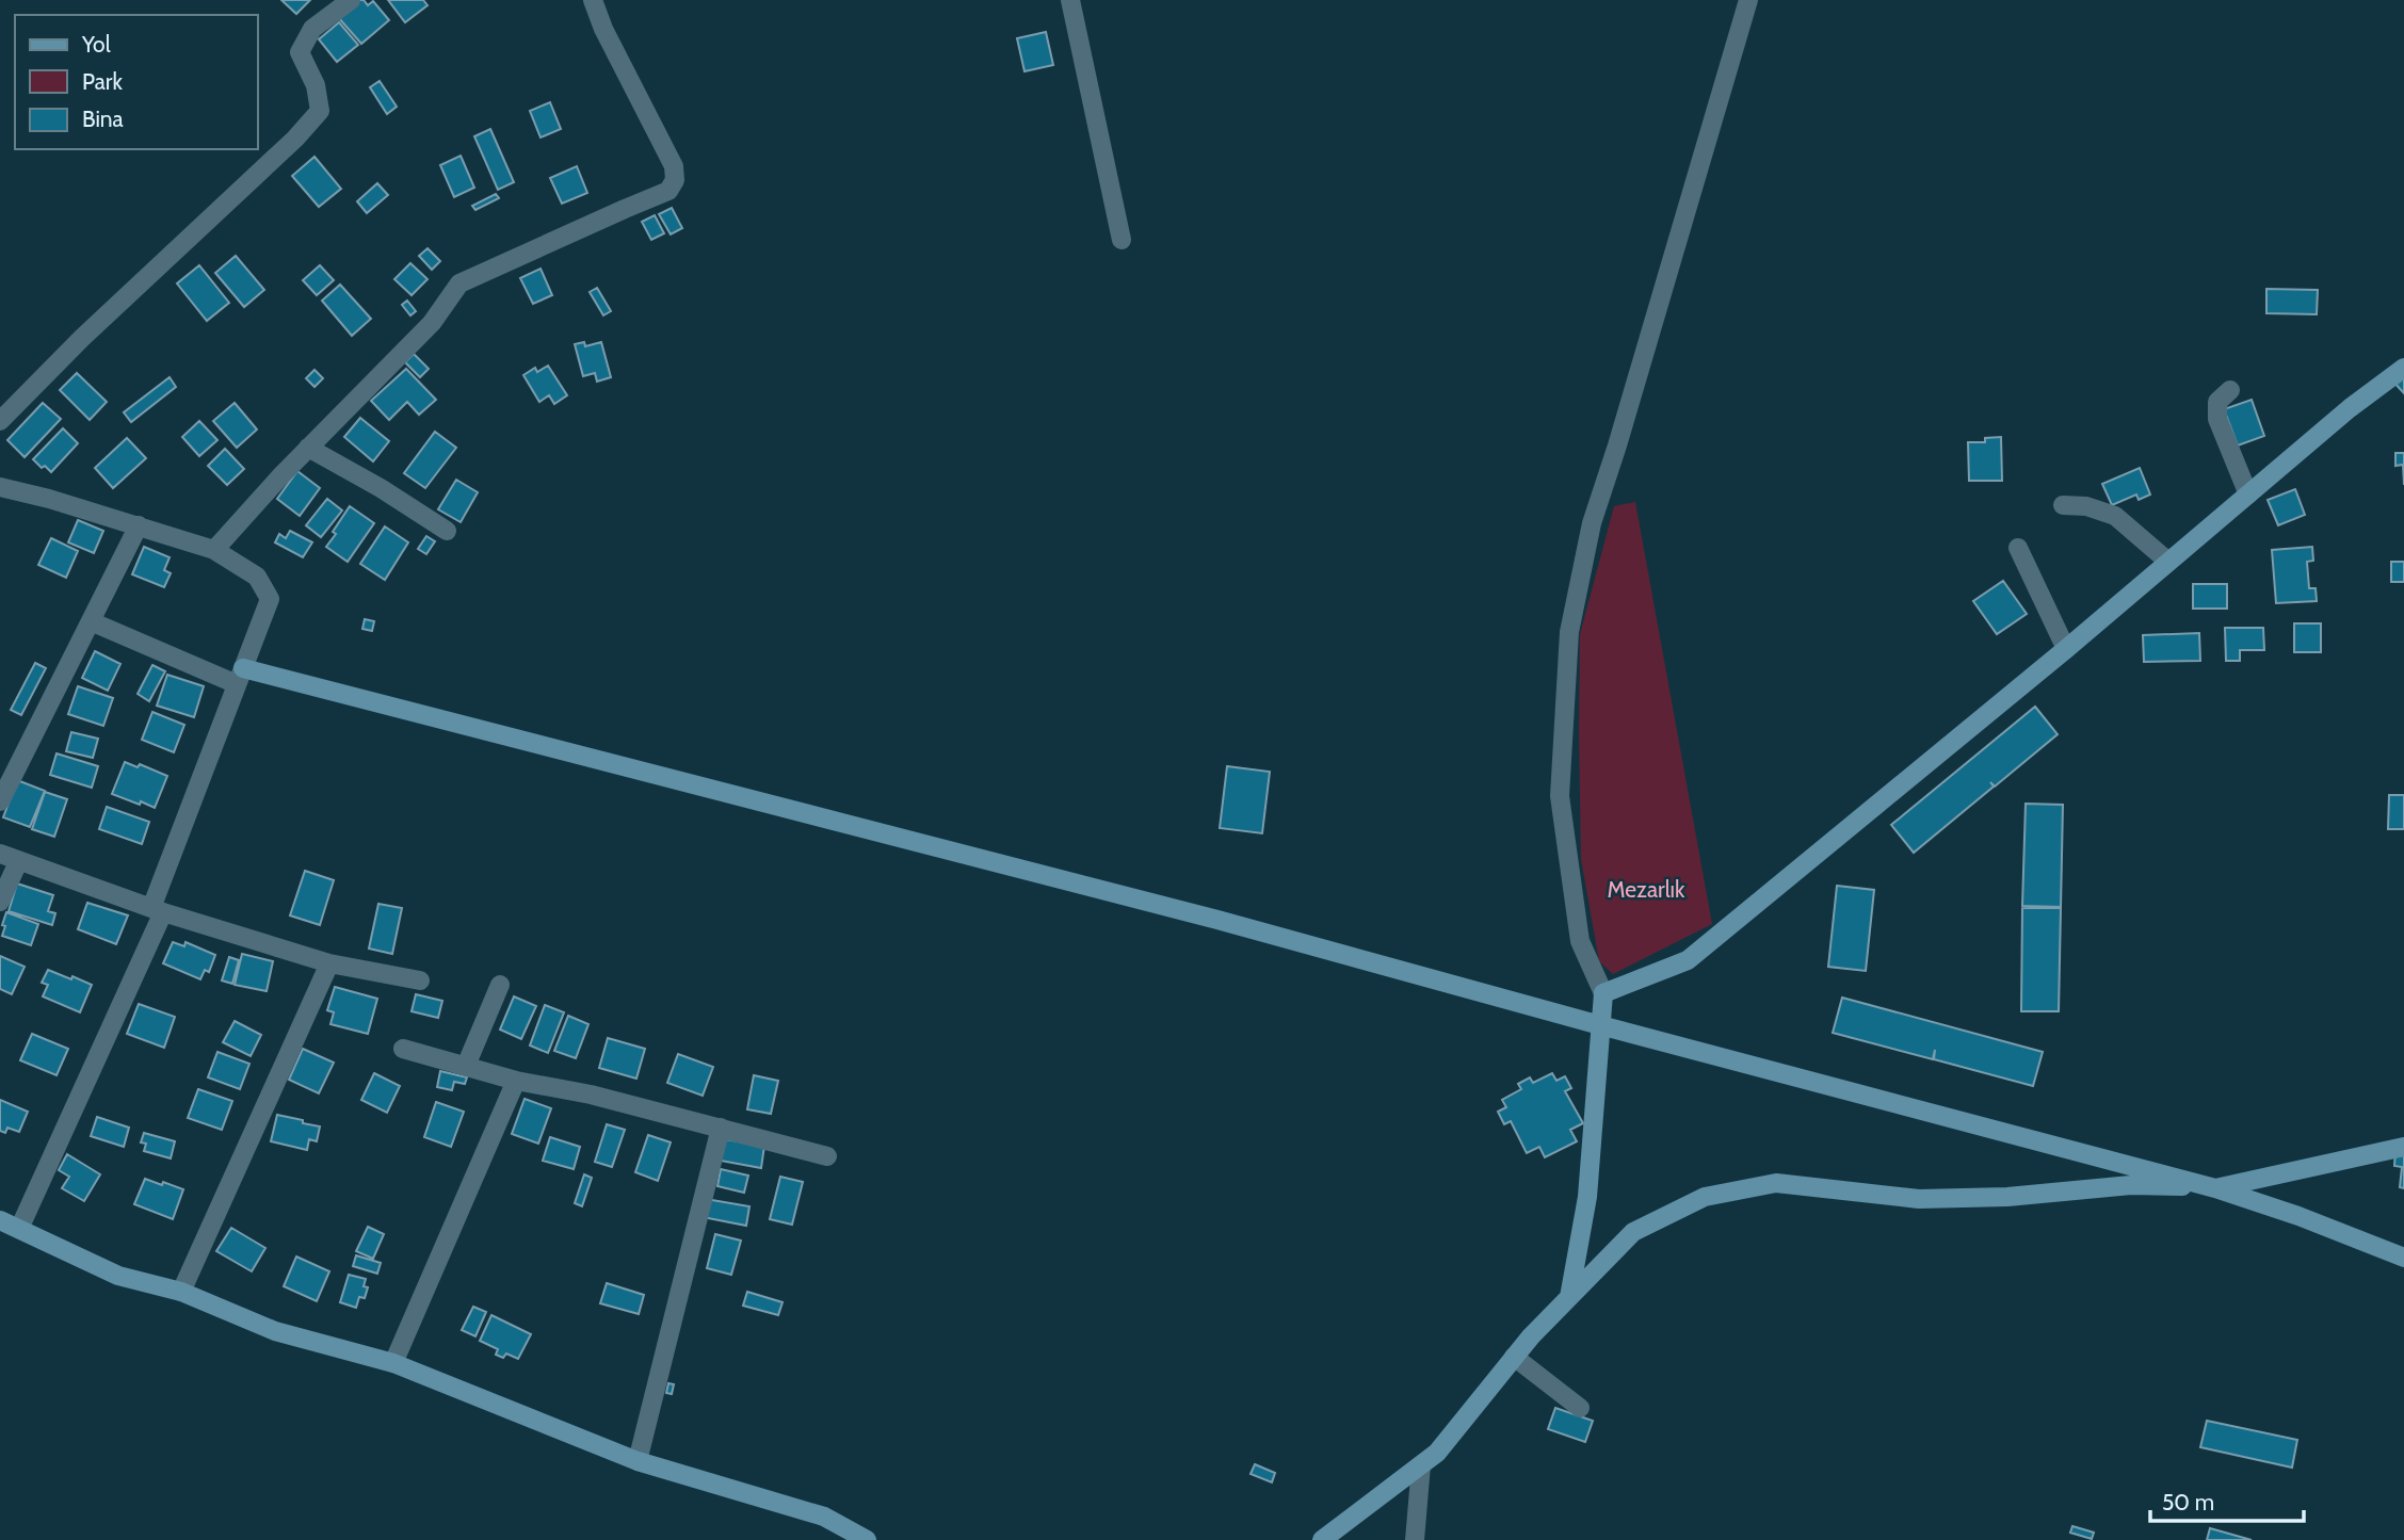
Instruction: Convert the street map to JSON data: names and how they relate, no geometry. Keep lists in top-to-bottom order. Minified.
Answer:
{"parks":["Mezarlık"],"legend":["Yol","Park","Bina"],"scale_bar":"50 m"}
